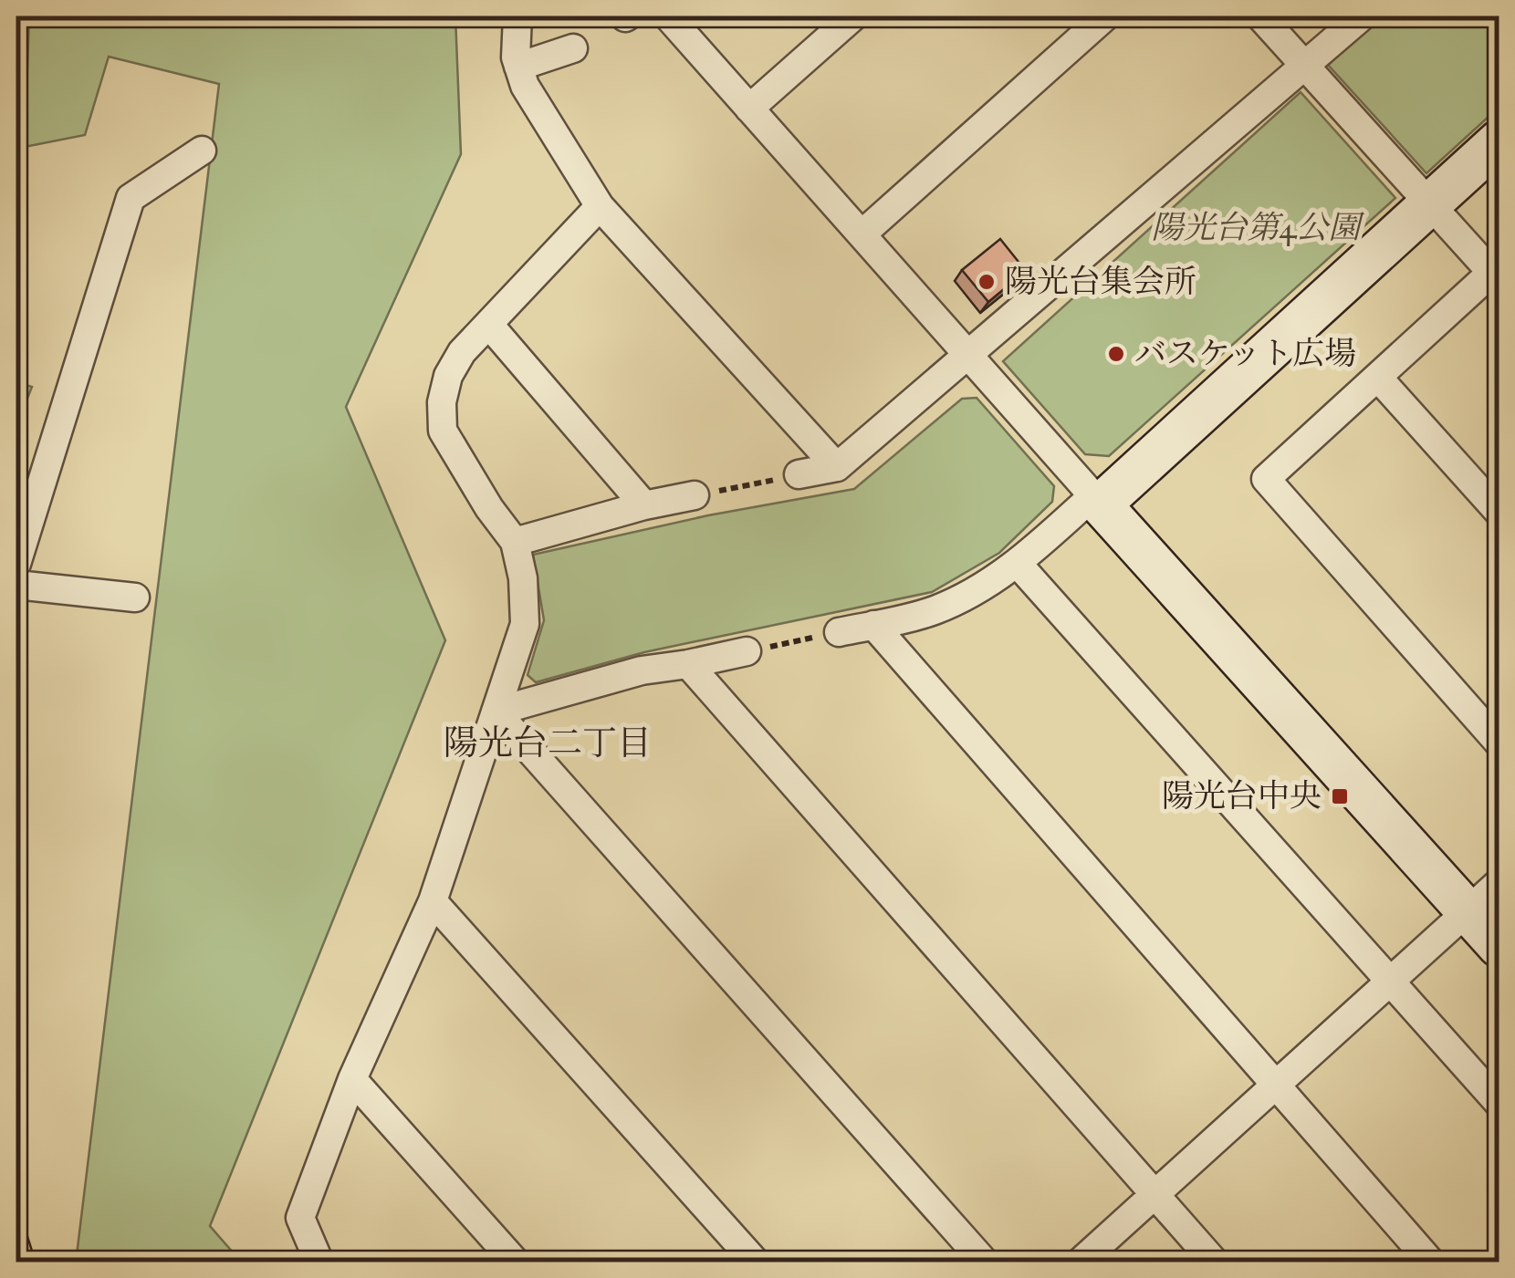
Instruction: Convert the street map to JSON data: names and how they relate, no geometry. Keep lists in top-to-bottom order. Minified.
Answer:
{"districts":["陽光台二丁目"],"parks":["陽光台第4公園"],"places":{"other":["陽光台集会所","バスケット広場"],"transit":["陽光台中央"]}}
